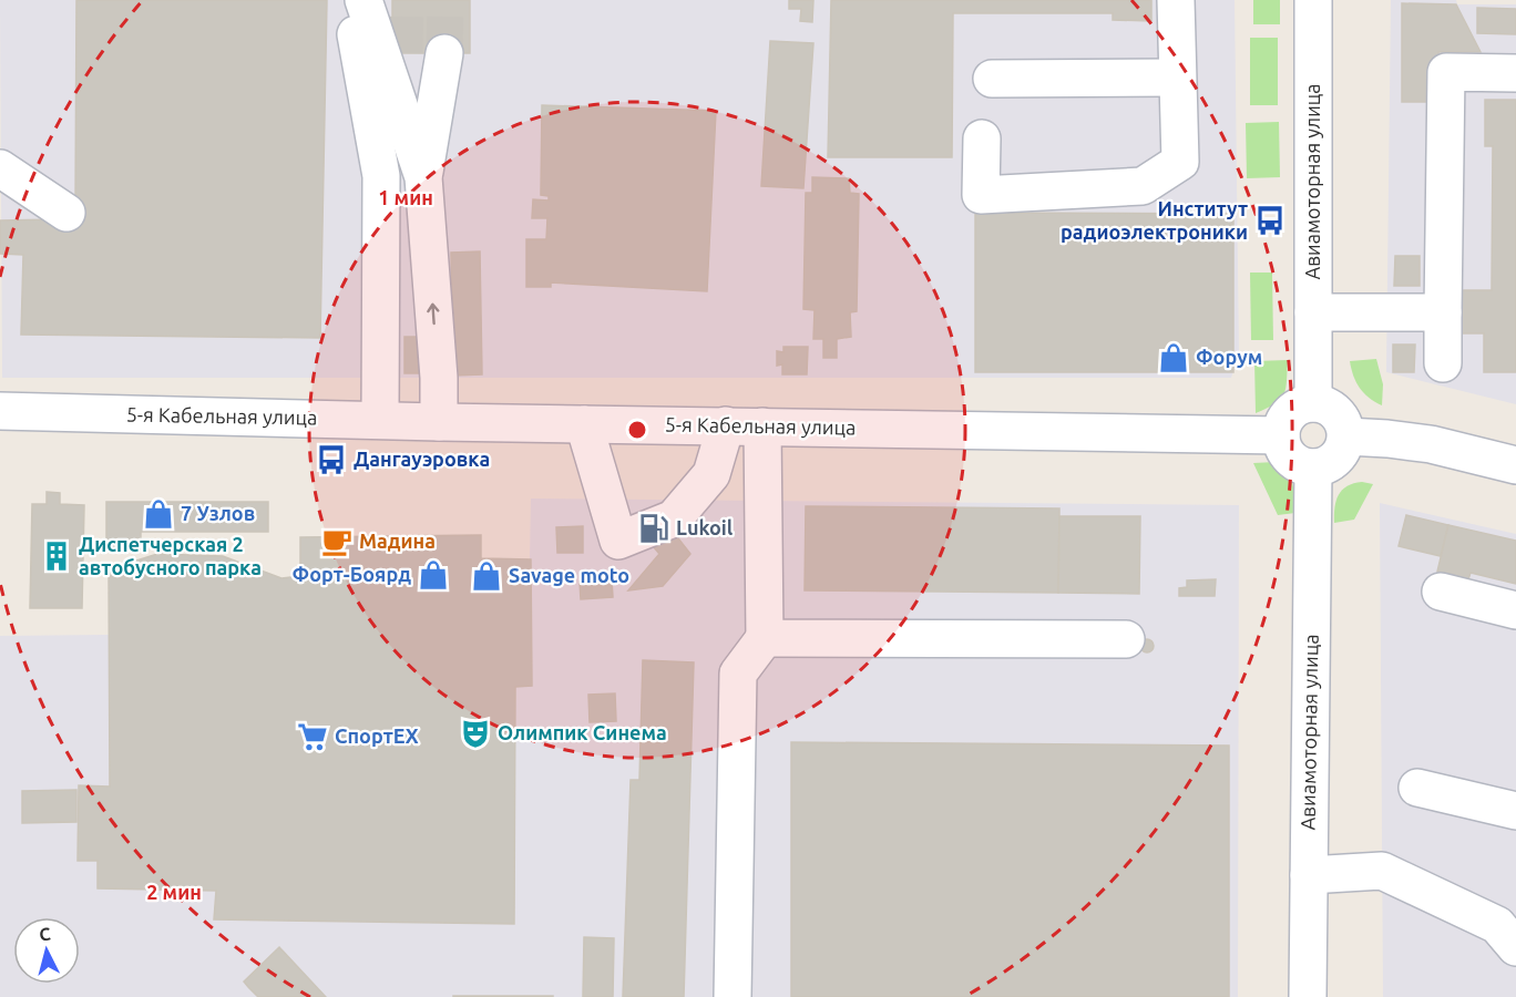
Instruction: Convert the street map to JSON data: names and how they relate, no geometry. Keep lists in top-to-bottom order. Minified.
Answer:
{"streets":{"street":["Авиамоторная улица","5-я Кабельная улица"]},"crossings":[["Авиамоторная улица","5-я Кабельная улица"]],"places":{"bus stop":["Институт радиоэлектроники","Дангауэровка"],"shop":["Форум","7 Узлов","Форт-Боярд","Savage moto"],"fuel station":["Lukoil"],"cafe":["Мадина"],"building":["Диспетчерская 2 автобусного парка"],"theatre":["Олимпик Синема"],"supermarket":["СпортEX"]},"north":"top","rings":["1 мин","2 мин"]}
